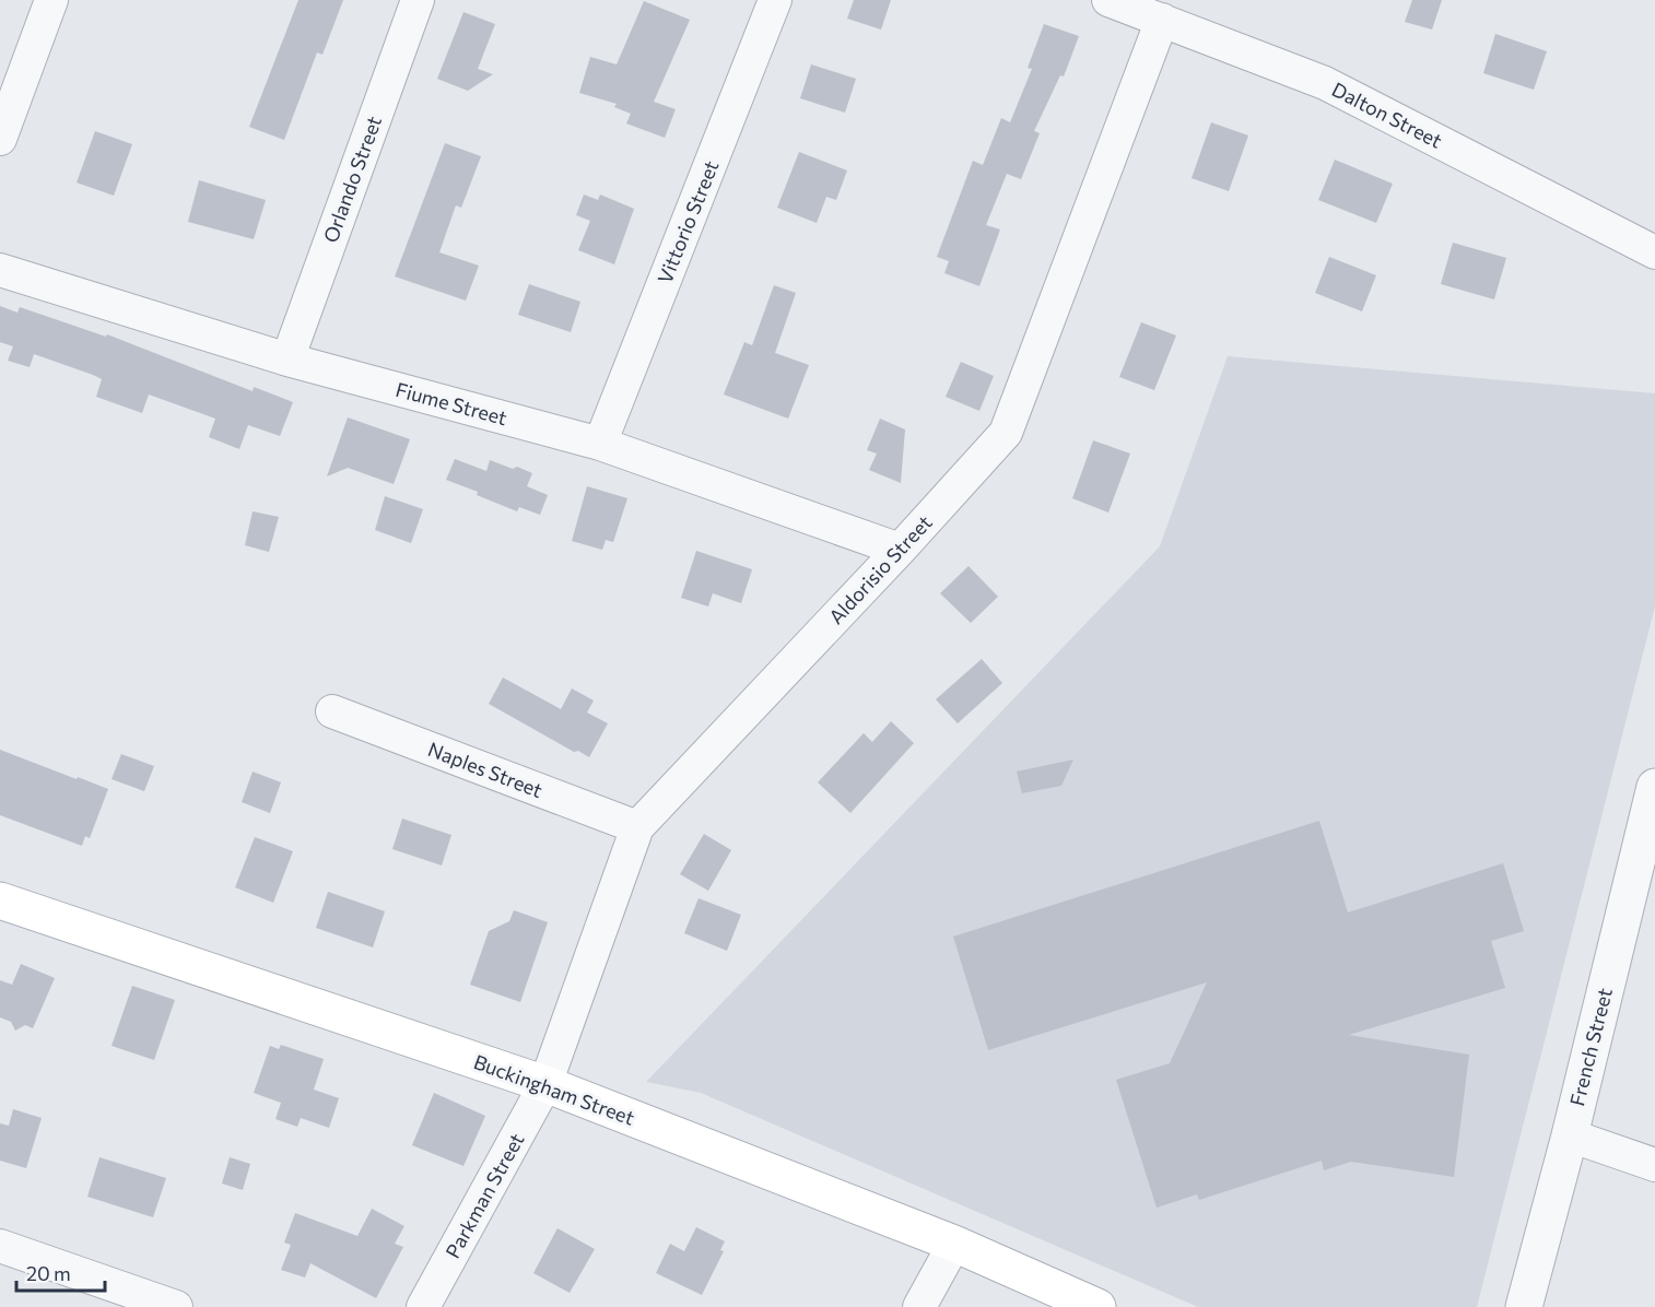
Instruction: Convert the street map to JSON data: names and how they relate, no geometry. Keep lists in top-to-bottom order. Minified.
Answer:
{"streets":{"main road":["Buckingham Street"],"street":["Dalton Street","Orlando Street","Vittorio Street","Fiume Street","Aldorisio Street","Naples Street","French Street","Parkman Street"]},"crossings":[["Dalton Street","Aldorisio Street"],["Orlando Street","Fiume Street"],["Vittorio Street","Fiume Street"],["Fiume Street","Aldorisio Street"],["Aldorisio Street","Naples Street"],["Aldorisio Street","Buckingham Street"],["Aldorisio Street","Parkman Street"],["Buckingham Street","Parkman Street"]],"scale_bar":"20 m"}
